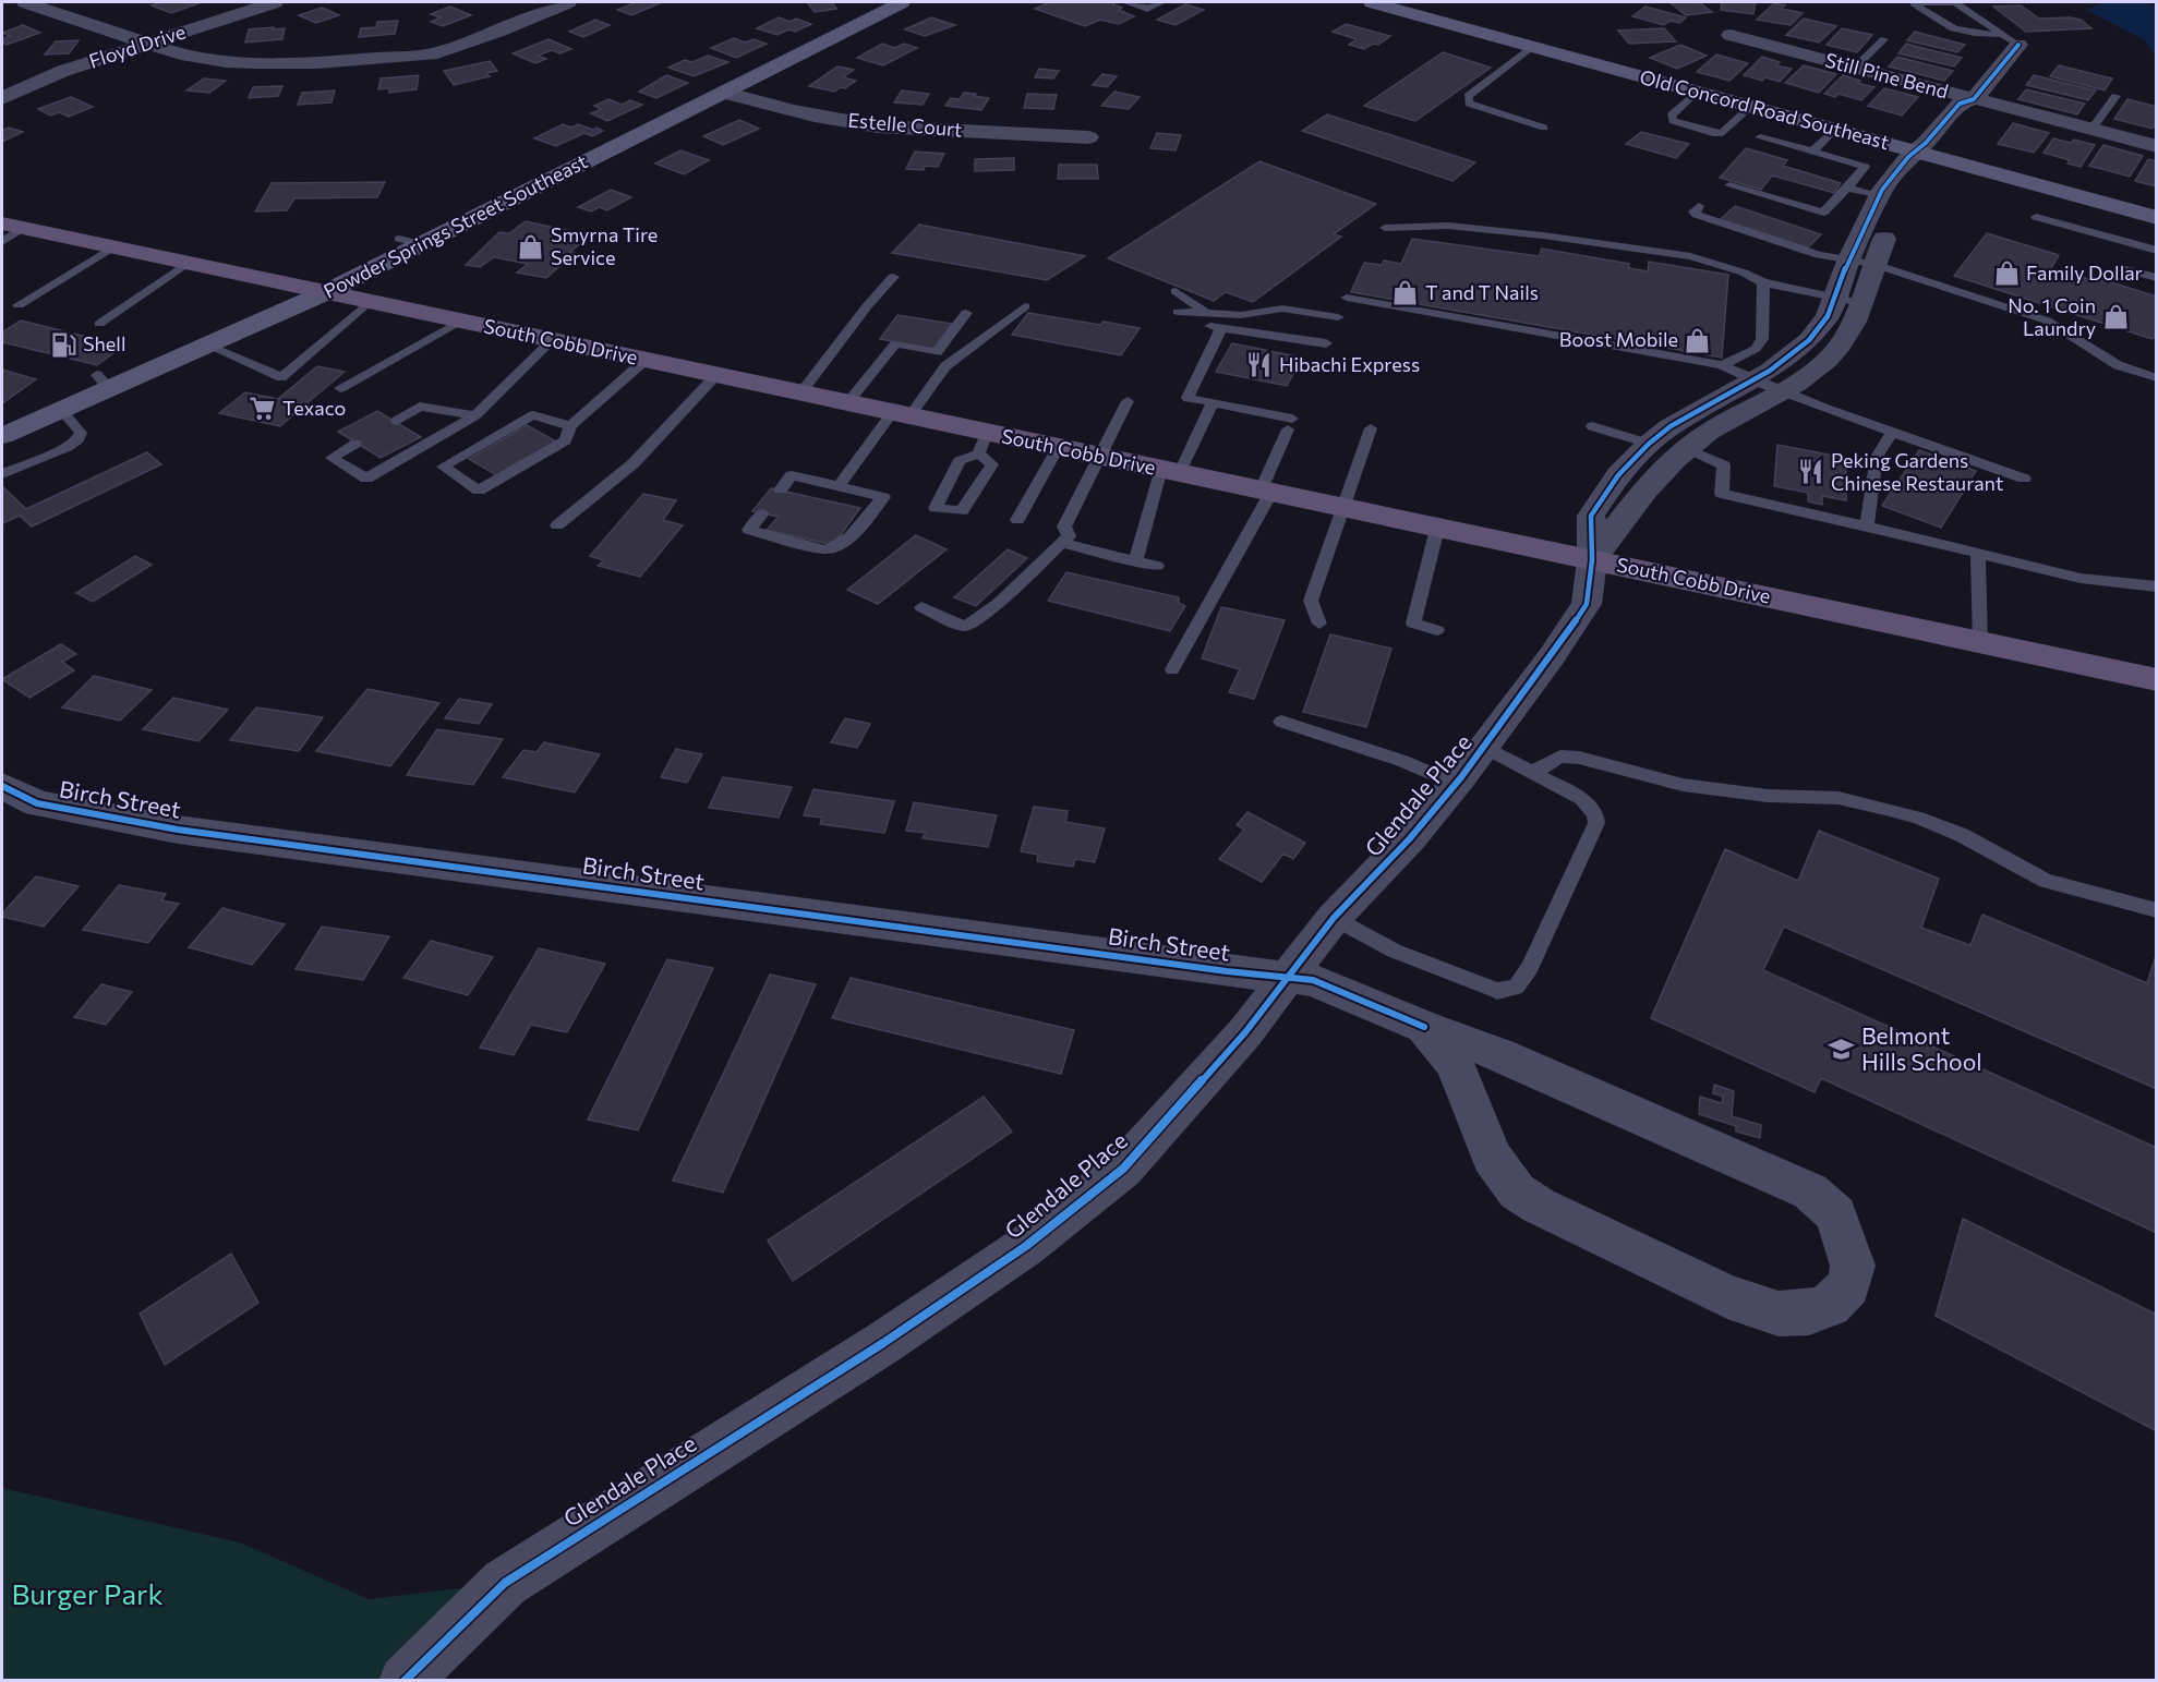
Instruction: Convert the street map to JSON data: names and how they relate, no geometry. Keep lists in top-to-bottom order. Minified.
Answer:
{"streets":{"main road":["South Cobb Drive"],"street":["Floyd Drive","Still Pine Bend","Old Concord Road Southeast","Estelle Court","Powder Springs Street Southeast","Glendale Place","Birch Street"]},"crossings":[["Estelle Court","Powder Springs Street Southeast"],["Powder Springs Street Southeast","South Cobb Drive"],["South Cobb Drive","Glendale Place"],["Glendale Place","Birch Street"]],"parks":["Burger Park"],"places":{"shop":["Smyrna Tire Service","Family Dollar","T and T Nails","No. 1 Coin Laundry","Boost Mobile"],"fuel station":["Shell"],"restaurant":["Hibachi Express","Peking Gardens Chinese Restaurant"],"supermarket":["Texaco"],"school or university":["Belmont Hills School"]}}
